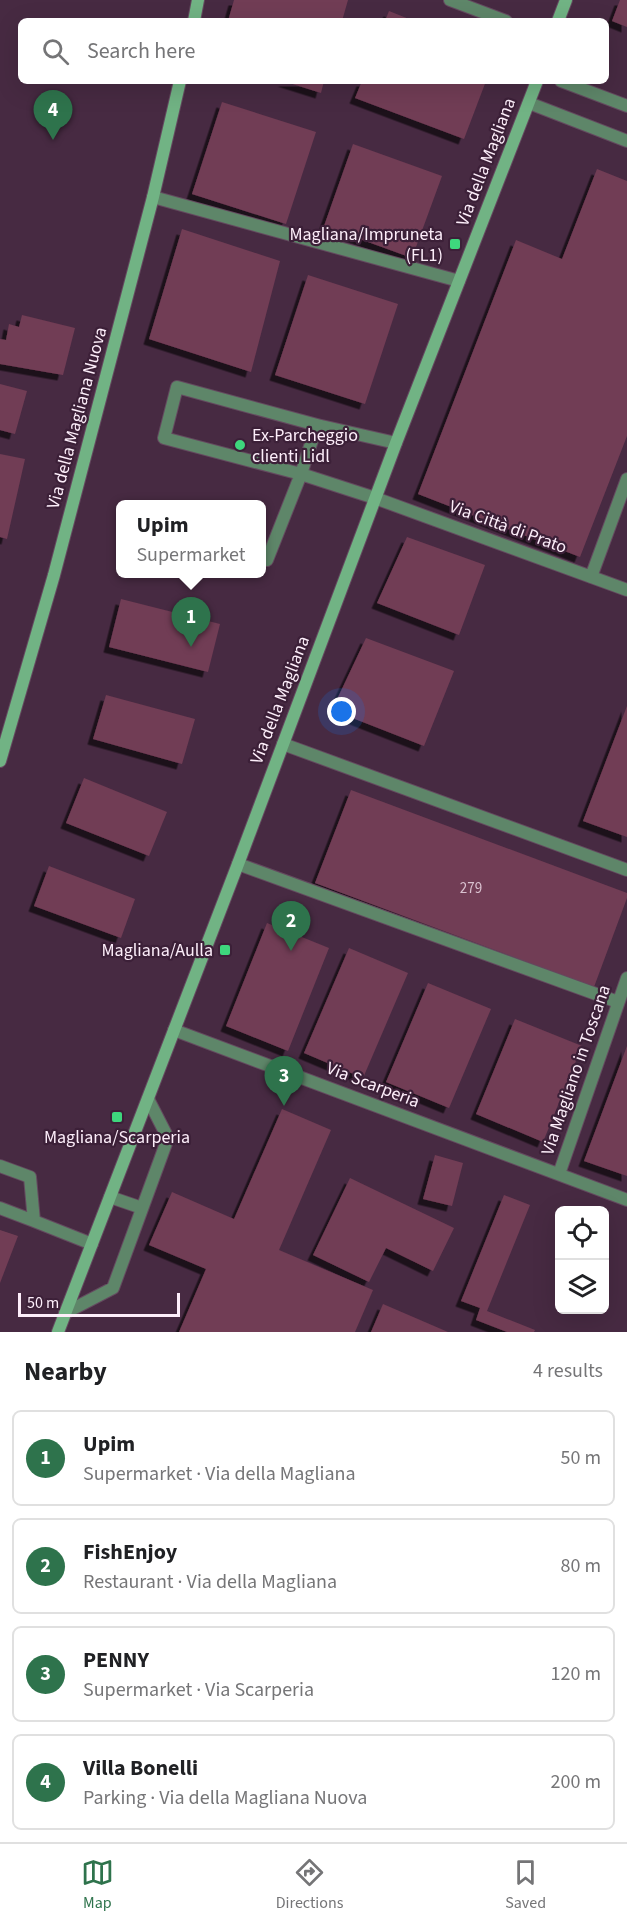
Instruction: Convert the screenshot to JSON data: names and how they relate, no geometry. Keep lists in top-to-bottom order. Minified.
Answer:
{"streets":{"main road":["Via della Magliana","Via della Magliana Nuova"],"street":["Via Città di Prato","Via Magliano in Toscana","Via Scarperia"]},"crossings":[["Via della Magliana","Via Città di Prato"],["Via della Magliana","Via Scarperia"],["Via Magliano in Toscana","Via Scarperia"]],"places":{"transit":["Magliana/Impruneta (FL1)","Magliana/Aulla","Magliana/Scarperia"],"other":["Ex-Parcheggio clienti Lidl"]},"house_numbers":["279"],"scale_bar":"50 m","page":{"search":"Search here","pins":["4","1","2","3"],"popup":["Upim","Supermarket"],"scale":"50 m","heading":["Nearby","4 results"],"list":[{"mark":"1","name":"Upim","note":"Supermarket · Via della Magliana","value":"50 m"},{"mark":"2","name":"FishEnjoy","note":"Restaurant · Via della Magliana","value":"80 m"},{"mark":"3","name":"PENNY","note":"Supermarket · Via Scarperia","value":"120 m"},{"mark":"4","name":"Villa Bonelli","note":"Parking · Via della Magliana Nuova","value":"200 m"}],"nav":["Map","Directions","Saved"]}}
